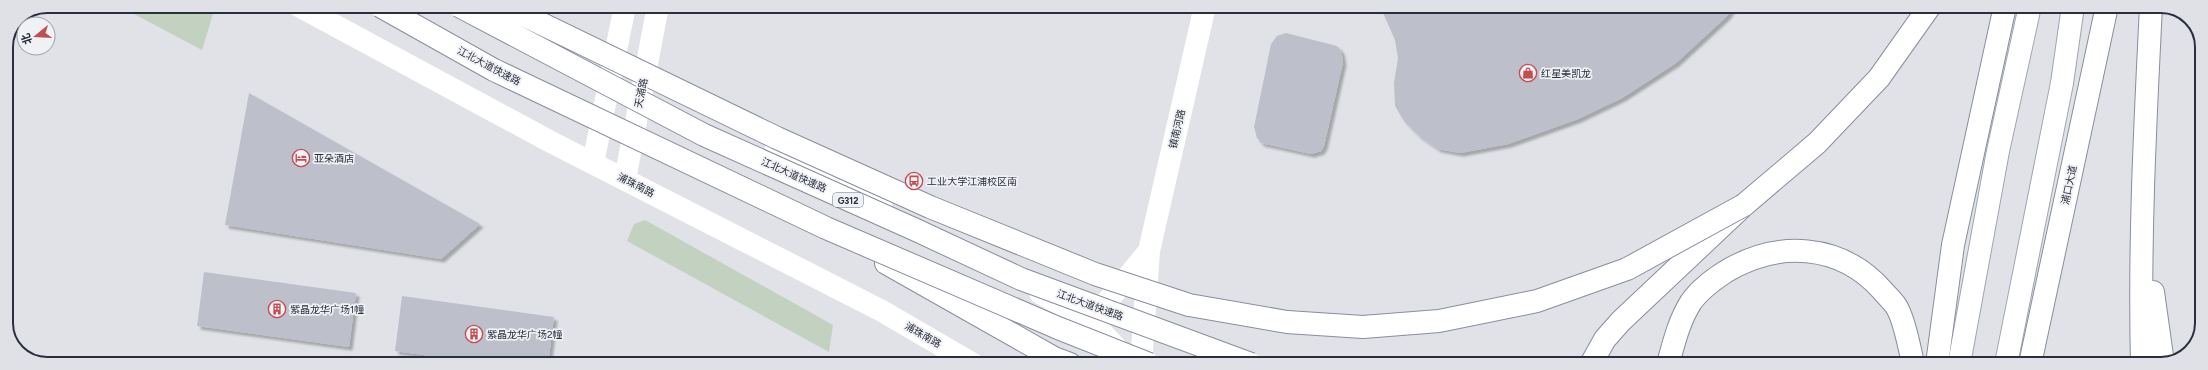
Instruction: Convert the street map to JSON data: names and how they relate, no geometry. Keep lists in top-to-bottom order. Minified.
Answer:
{"streets":{"main road":["江北大道快速路","天浦路","镇南河路","浦珠南路","浦口大道","G312"]},"crossings":[["天浦路","浦珠南路"]],"places":{"shop":["红星美凯龙"],"hotel":["亚朵酒店"],"bus stop":["工业大学江浦校区南"],"building":["紫晶龙华广场1幢","紫晶龙华广场2幢"]},"north":"left"}
